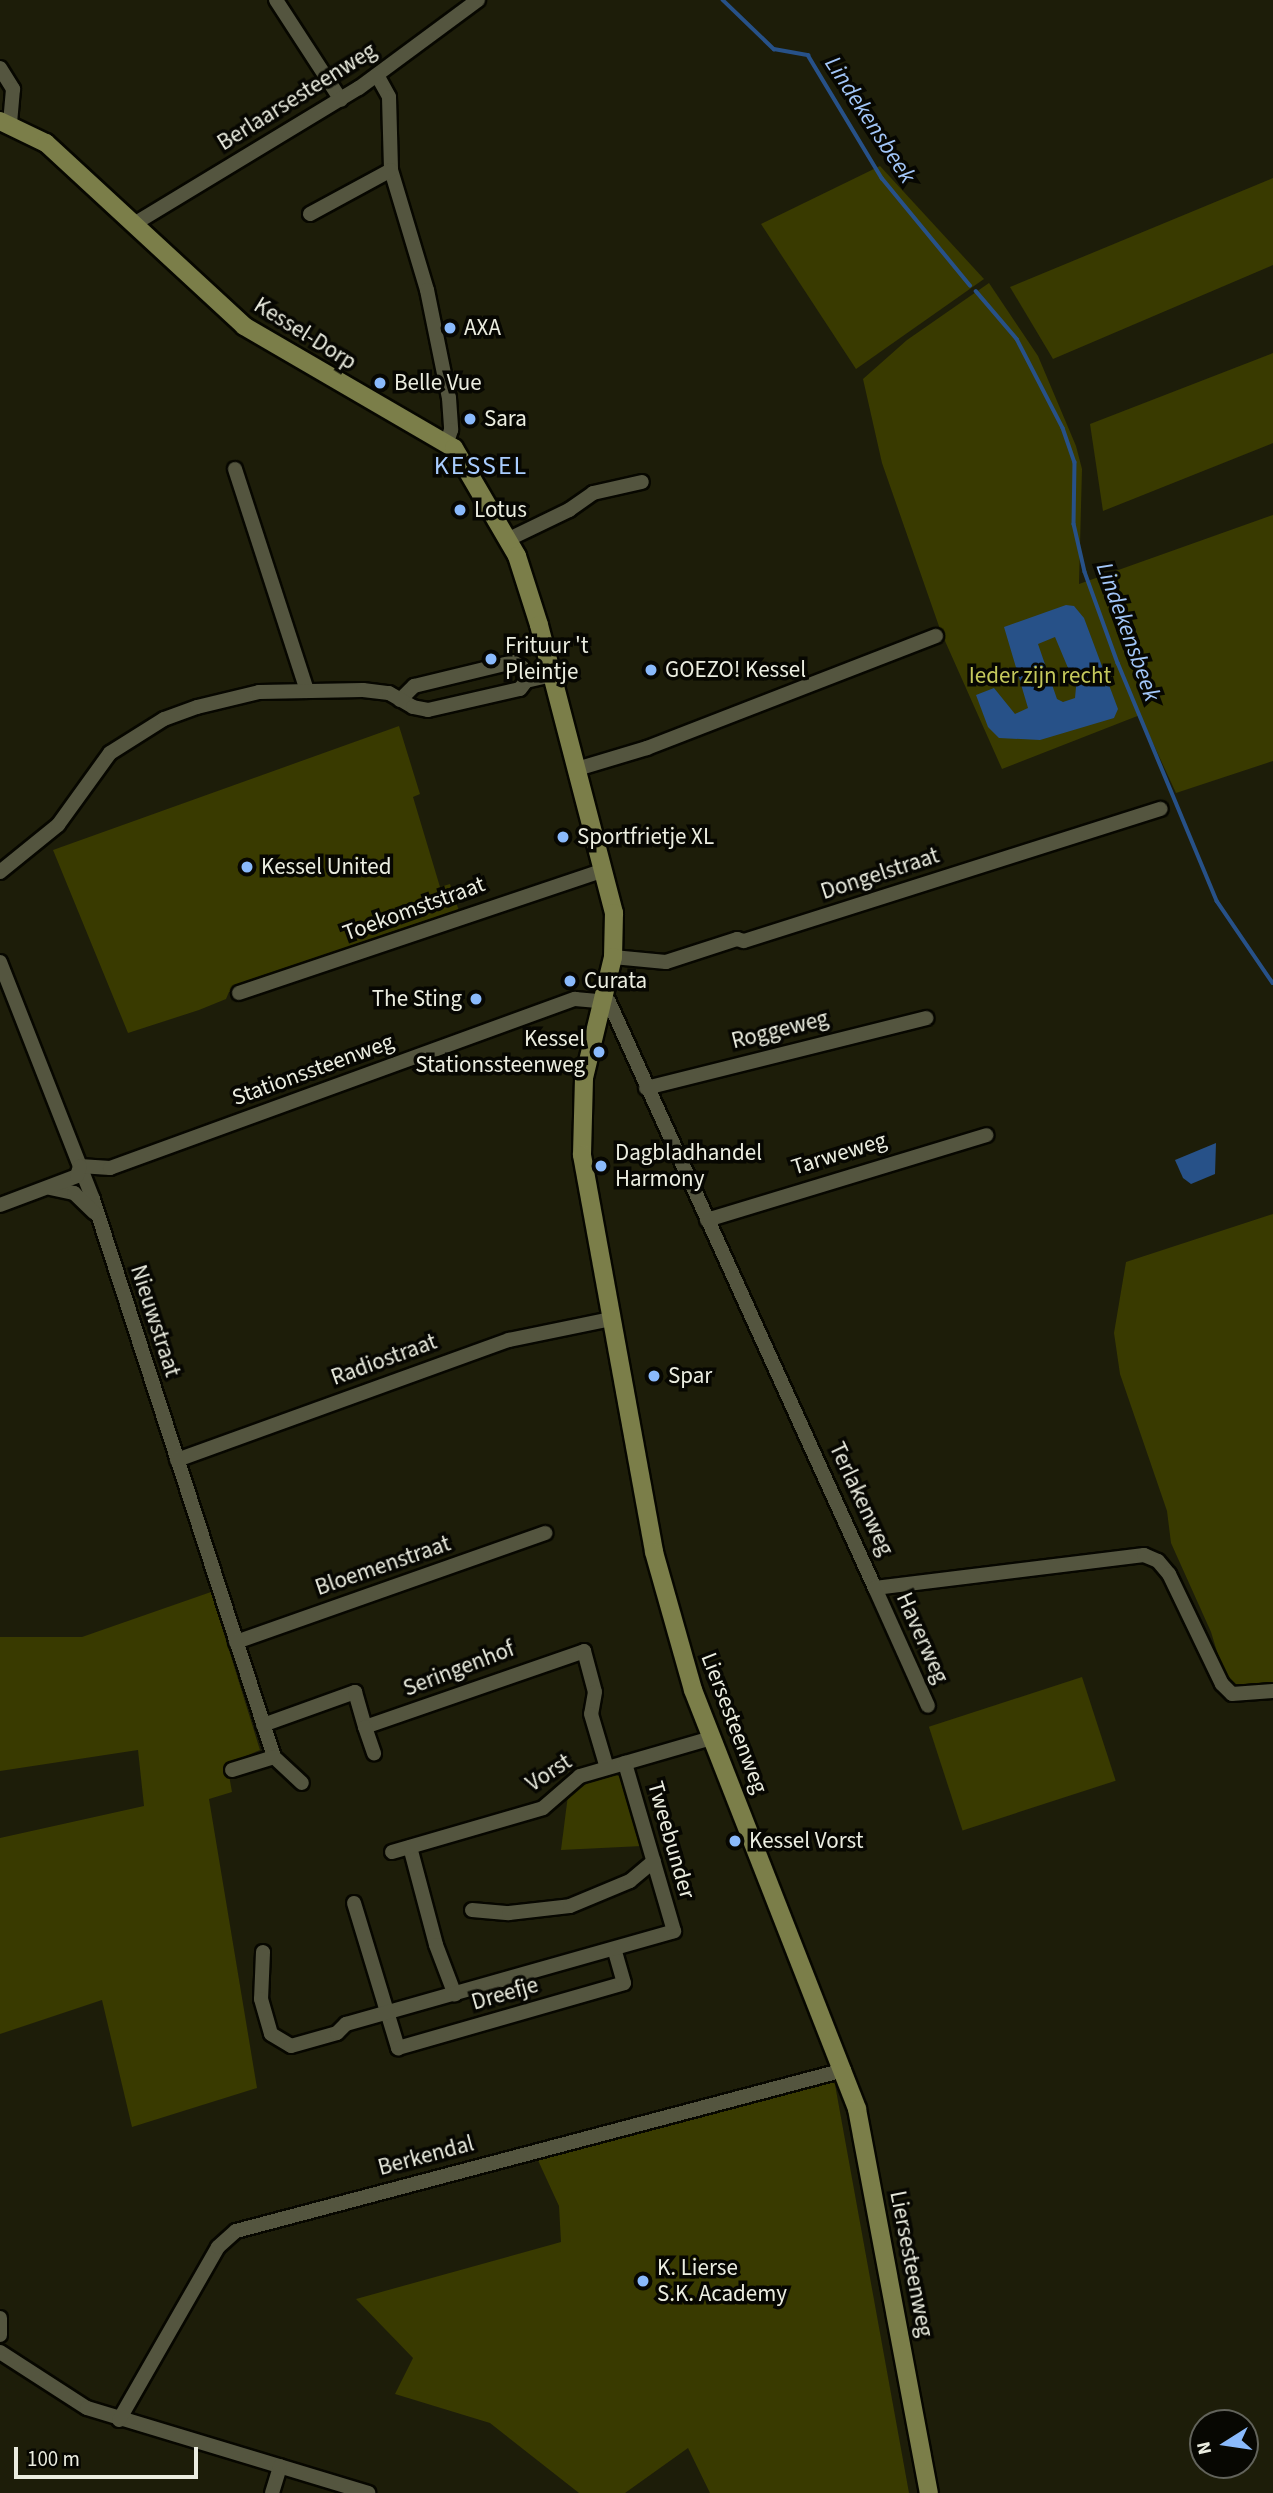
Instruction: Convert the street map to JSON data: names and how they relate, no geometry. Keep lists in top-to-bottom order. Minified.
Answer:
{"streets":{"main road":["Kessel-Dorp","Liersesteenweg"],"street":["Berlaarsesteenweg","Dongelstraat","Toekomststraat","Roggeweg","Stationssteenweg","Tarweweg","Nieuwstraat","Radiostraat","Terlakenweg","Bloemenstraat","Haverweg","Seringenhof","Vorst","Tweebunder","Dreefje","Berkendal"]},"crossings":[["Berlaarsesteenweg","Kessel-Dorp"],["Kessel-Dorp","Dongelstraat"],["Kessel-Dorp","Toekomststraat"],["Kessel-Dorp","Liersesteenweg"],["Dongelstraat","Liersesteenweg"],["Roggeweg","Terlakenweg"],["Stationssteenweg","Nieuwstraat"],["Stationssteenweg","Terlakenweg"],["Stationssteenweg","Liersesteenweg"],["Tarweweg","Terlakenweg"],["Nieuwstraat","Radiostraat"],["Nieuwstraat","Bloemenstraat"],["Radiostraat","Liersesteenweg"],["Terlakenweg","Haverweg"],["Terlakenweg","Liersesteenweg"],["Seringenhof","Vorst"],["Liersesteenweg","Vorst"],["Liersesteenweg","Berkendal"],["Vorst","Tweebunder"],["Tweebunder","Dreefje"]],"districts":["KESSEL"],"water":["Lindekensbeek"],"parks":["Ieder zijn recht"],"places":["AXA","Belle Vue","Sara","Lotus","Frituur 't Pleintje","GOEZO! Kessel","Sportfrietje XL","Kessel United","Curata","The Sting","Kessel Stationssteenweg","Dagbladhandel Harmony","Spar","Kessel Vorst","K. Lierse S.K. Academy"],"scale_bar":"100 m","north":"left"}
